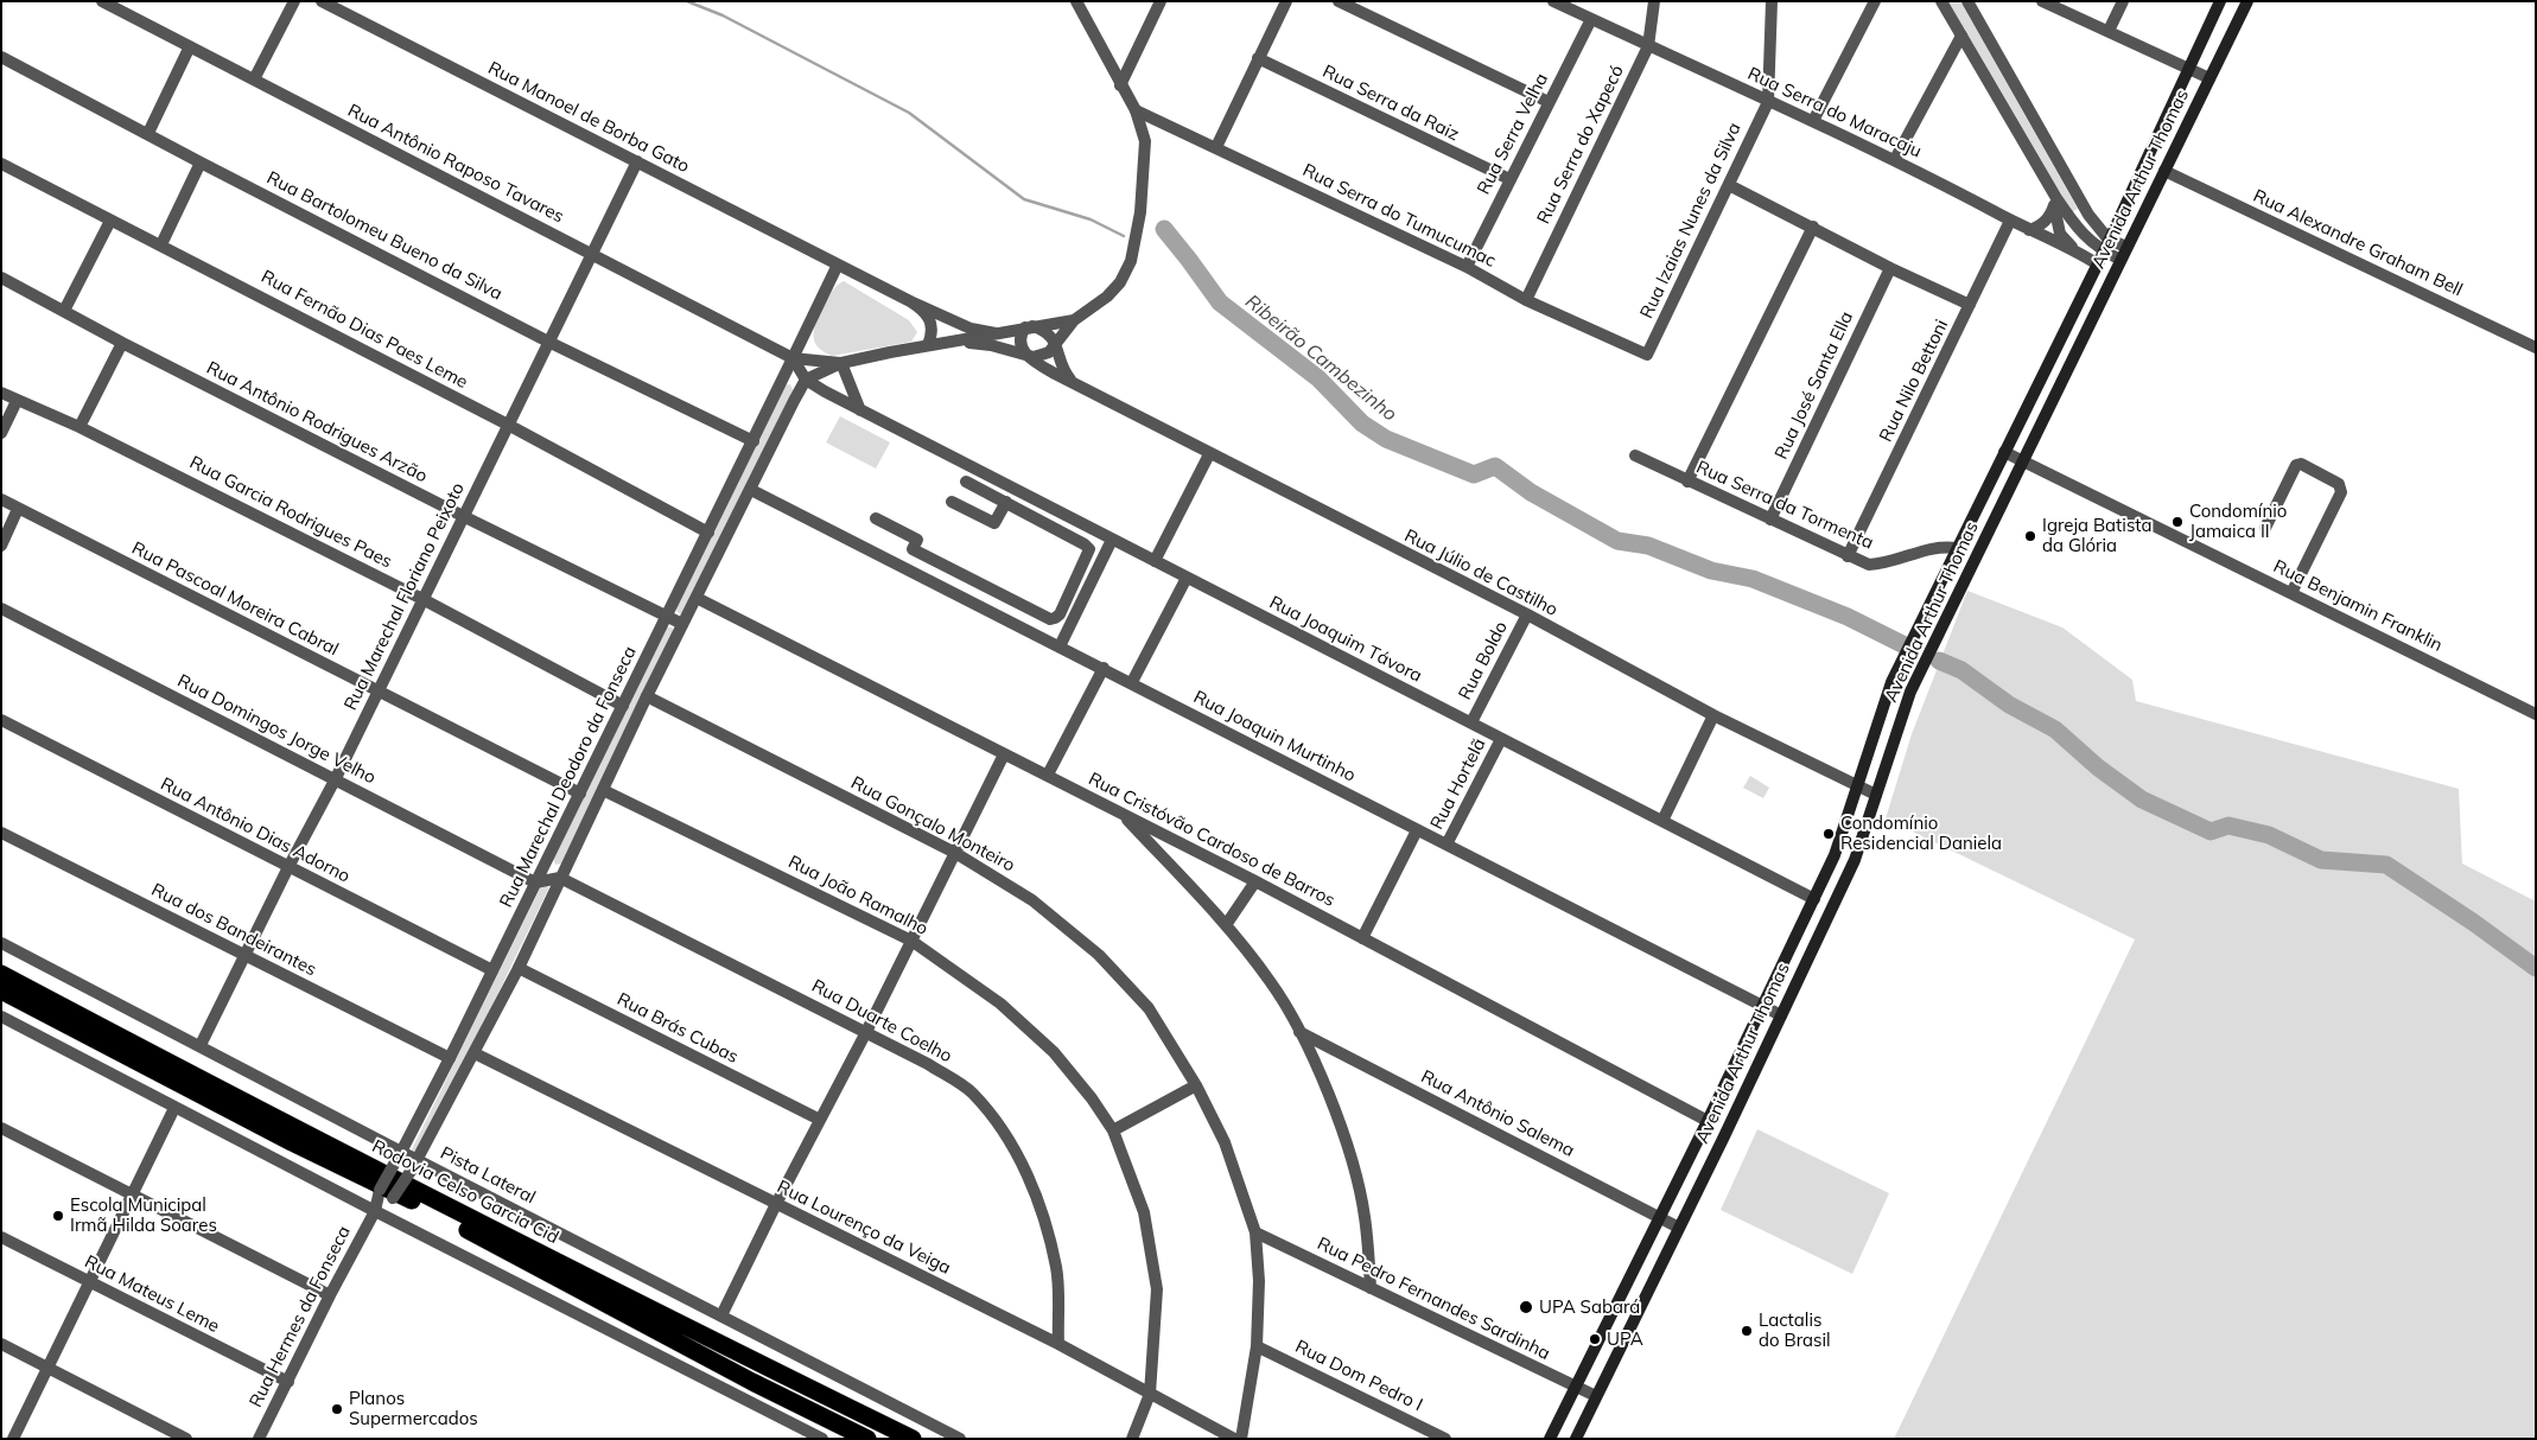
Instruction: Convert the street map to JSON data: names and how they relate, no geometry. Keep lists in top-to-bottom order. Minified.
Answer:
{"streets":{"highway":["Rodovia Celso Garcia Cid"],"main road":["Avenida Arthur Thomas"],"street":["Rua Serra da Raiz","Rua Serra do Maracaju","Rua Manoel de Borba Gato","Rua Serra Velha","Rua Serra do Xapecó","Rua Antônio Raposo Tavares","Rua Serra do Tumucumac","Rua Izaias Nunes da Silva","Rua Bartolomeu Bueno da Silva","Rua Alexandre Graham Bell","Rua Fernão Dias Paes Leme","Rua Nilo Bettoni","Rua José Santa Ella","Rua Antônio Rodrigues Arzão","Rua Serra da Tormenta","Rua Garcia Rodrigues Paes","Rua Júlio de Castilho","Rua Marechal Floriano Peixoto","Rua Pascoal Moreira Cabral","Rua Benjamin Franklin","Rua Joaquim Távora","Rua Boldo","Rua Domingos Jorge Velho","Rua Joaquin Murtinho","Rua Marechal Deodoro da Fonseca","Rua Hortelã","Rua Gonçalo Monteiro","Rua Antônio Dias Adorno","Rua Cristóvão Cardoso de Barros","Rua João Ramalho","Rua dos Bandeirantes","Rua Duarte Coelho","Rua Brás Cubas","Rua Antônio Salema","Pista Lateral","Rua Lourenço da Veiga","Rua Mateus Leme","Rua Pedro Fernandes Sardinha","Rua Hermes da Fonseca","Rua Dom Pedro I"]},"crossings":[["Rua Serra da Raiz","Rua Serra Velha"],["Rua Serra do Maracaju","Rua Serra Velha"],["Rua Serra do Maracaju","Rua Serra do Xapecó"],["Rua Serra do Maracaju","Avenida Arthur Thomas"],["Rua Serra do Maracaju","Rua Izaias Nunes da Silva"],["Rua Serra do Maracaju","Rua Nilo Bettoni"],["Rua Manoel de Borba Gato","Rua Marechal Floriano Peixoto"],["Rua Manoel de Borba Gato","Rua Marechal Deodoro da Fonseca"],["Rua Serra Velha","Rua Serra do Tumucumac"],["Rua Serra do Xapecó","Rua Serra do Tumucumac"],["Rua Antônio Raposo Tavares","Rua Marechal Floriano Peixoto"],["Rua Antônio Raposo Tavares","Rua Joaquim Távora"],["Rua Antônio Raposo Tavares","Rua Marechal Deodoro da Fonseca"],["Avenida Arthur Thomas","Rua Alexandre Graham Bell"],["Avenida Arthur Thomas","Rua Serra da Tormenta"],["Avenida Arthur Thomas","Rua Júlio de Castilho"],["Avenida Arthur Thomas","Rua Benjamin Franklin"],["Avenida Arthur Thomas","Rua Joaquim Távora"],["Avenida Arthur Thomas","Rua Joaquin Murtinho"],["Avenida Arthur Thomas","Rua Cristóvão Cardoso de Barros"],["Avenida Arthur Thomas","Rua Antônio Salema"],["Avenida Arthur Thomas","Rua Pedro Fernandes Sardinha"],["Rua Serra do Tumucumac","Rua Izaias Nunes da Silva"],["Rua Bartolomeu Bueno da Silva","Rua Marechal Floriano Peixoto"],["Rua Bartolomeu Bueno da Silva","Rua Marechal Deodoro da Fonseca"],["Rua Fernão Dias Paes Leme","Rua Marechal Floriano Peixoto"],["Rua Fernão Dias Paes Leme","Rua Marechal Deodoro da Fonseca"],["Rua Nilo Bettoni","Rua Serra da Tormenta"],["Rua José Santa Ella","Rua Serra da Tormenta"],["Rua Antônio Rodrigues Arzão","Rua Marechal Floriano Peixoto"],["Rua Antônio Rodrigues Arzão","Rua Marechal Deodoro da Fonseca"],["Rua Garcia Rodrigues Paes","Rua Marechal Floriano Peixoto"],["Rua Garcia Rodrigues Paes","Rua Marechal Deodoro da Fonseca"],["Rua Júlio de Castilho","Rua Boldo"],["Rua Marechal Floriano Peixoto","Rua Pascoal Moreira Cabral"],["Rua Marechal Floriano Peixoto","Rua Domingos Jorge Velho"],["Rua Marechal Floriano Peixoto","Rua Antônio Dias Adorno"],["Rua Marechal Floriano Peixoto","Rua dos Bandeirantes"],["Rua Marechal Floriano Peixoto","Pista Lateral"],["Rua Pascoal Moreira Cabral","Rua Marechal Deodoro da Fonseca"],["Rua Joaquim Távora","Rua Boldo"],["Rua Joaquim Távora","Rua Marechal Deodoro da Fonseca"],["Rua Joaquim Távora","Rua Hortelã"],["Rua Domingos Jorge Velho","Rua Marechal Deodoro da Fonseca"],["Rua Joaquin Murtinho","Rua Hortelã"],["Rua Marechal Deodoro da Fonseca","Rua Antônio Dias Adorno"],["Rua Marechal Deodoro da Fonseca","Rua dos Bandeirantes"],["Rua Marechal Deodoro da Fonseca","Pista Lateral"],["Rua Marechal Deodoro da Fonseca","Rua Hermes da Fonseca"],["Rua Gonçalo Monteiro","Rua Pedro Fernandes Sardinha"],["Rua Gonçalo Monteiro","Rua Dom Pedro I"],["Rua João Ramalho","Rua Lourenço da Veiga"],["Rua Duarte Coelho","Rua Lourenço da Veiga"],["Rua Mateus Leme","Rua Hermes da Fonseca"]],"water":["Ribeirão Cambezinho"],"places":["Condomínio Jamaica II","Igreja Batista da Glória","Condomínio Residencial Daniela","Escola Municipal Irmã Hilda Soares","UPA Sabará","Lactalis do Brasil","UPA","Planos Supermercados"]}
